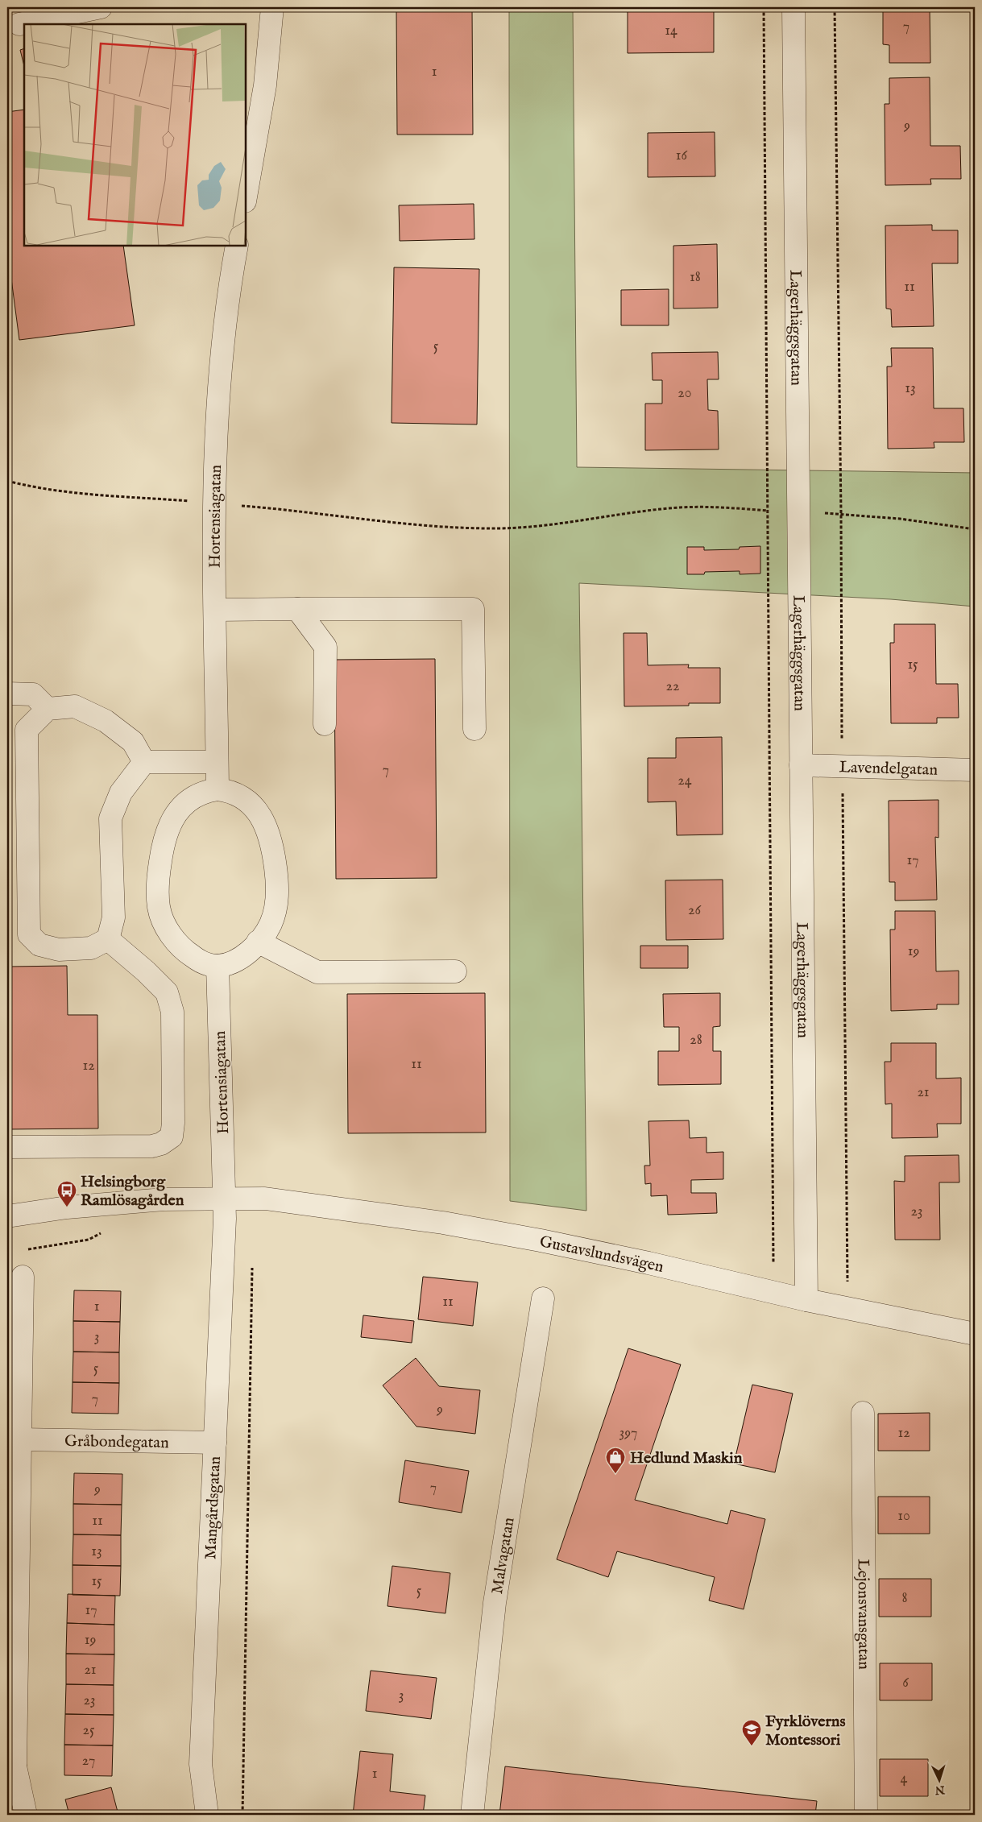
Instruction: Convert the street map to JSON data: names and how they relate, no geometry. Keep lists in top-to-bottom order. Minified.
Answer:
{"streets":{"street":["Lagerhäggsgatan","Hortensiagatan","Lavendelgatan","Gustavslundsvägen","Gråbondegatan","Mangårdsgatan","Malvagatan","Lejonsvansgatan"]},"crossings":[["Lagerhäggsgatan","Lavendelgatan"],["Lagerhäggsgatan","Gustavslundsvägen"],["Hortensiagatan","Gustavslundsvägen"],["Hortensiagatan","Mangårdsgatan"],["Gustavslundsvägen","Mangårdsgatan"],["Gråbondegatan","Mangårdsgatan"]],"places":{"bus stop":["Helsingborg Ramlösagården"],"shop":["Hedlund Maskin"],"school or university":["Fyrklöverns Montessori"]},"house_numbers":["7","14","1","9","16","18","11","5","13","20","15","22","7","24","17","26","19","28","11","12","21","23","11","1","3","5","7","9","397","12","7","9","10","11","13","15","5","8","17","19","21","6","3","23","25","27","1","4"],"north":"bottom"}
